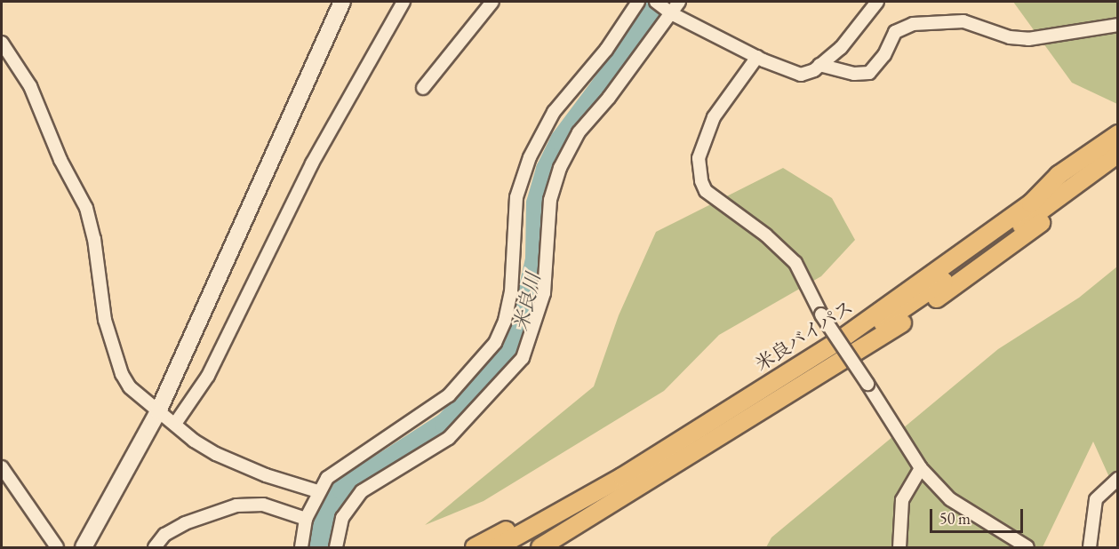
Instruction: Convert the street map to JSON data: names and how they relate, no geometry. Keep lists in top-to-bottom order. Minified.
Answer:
{"streets":{"main road":["米良バイパス"]},"water":["米良川"],"scale_bar":"50 m"}
